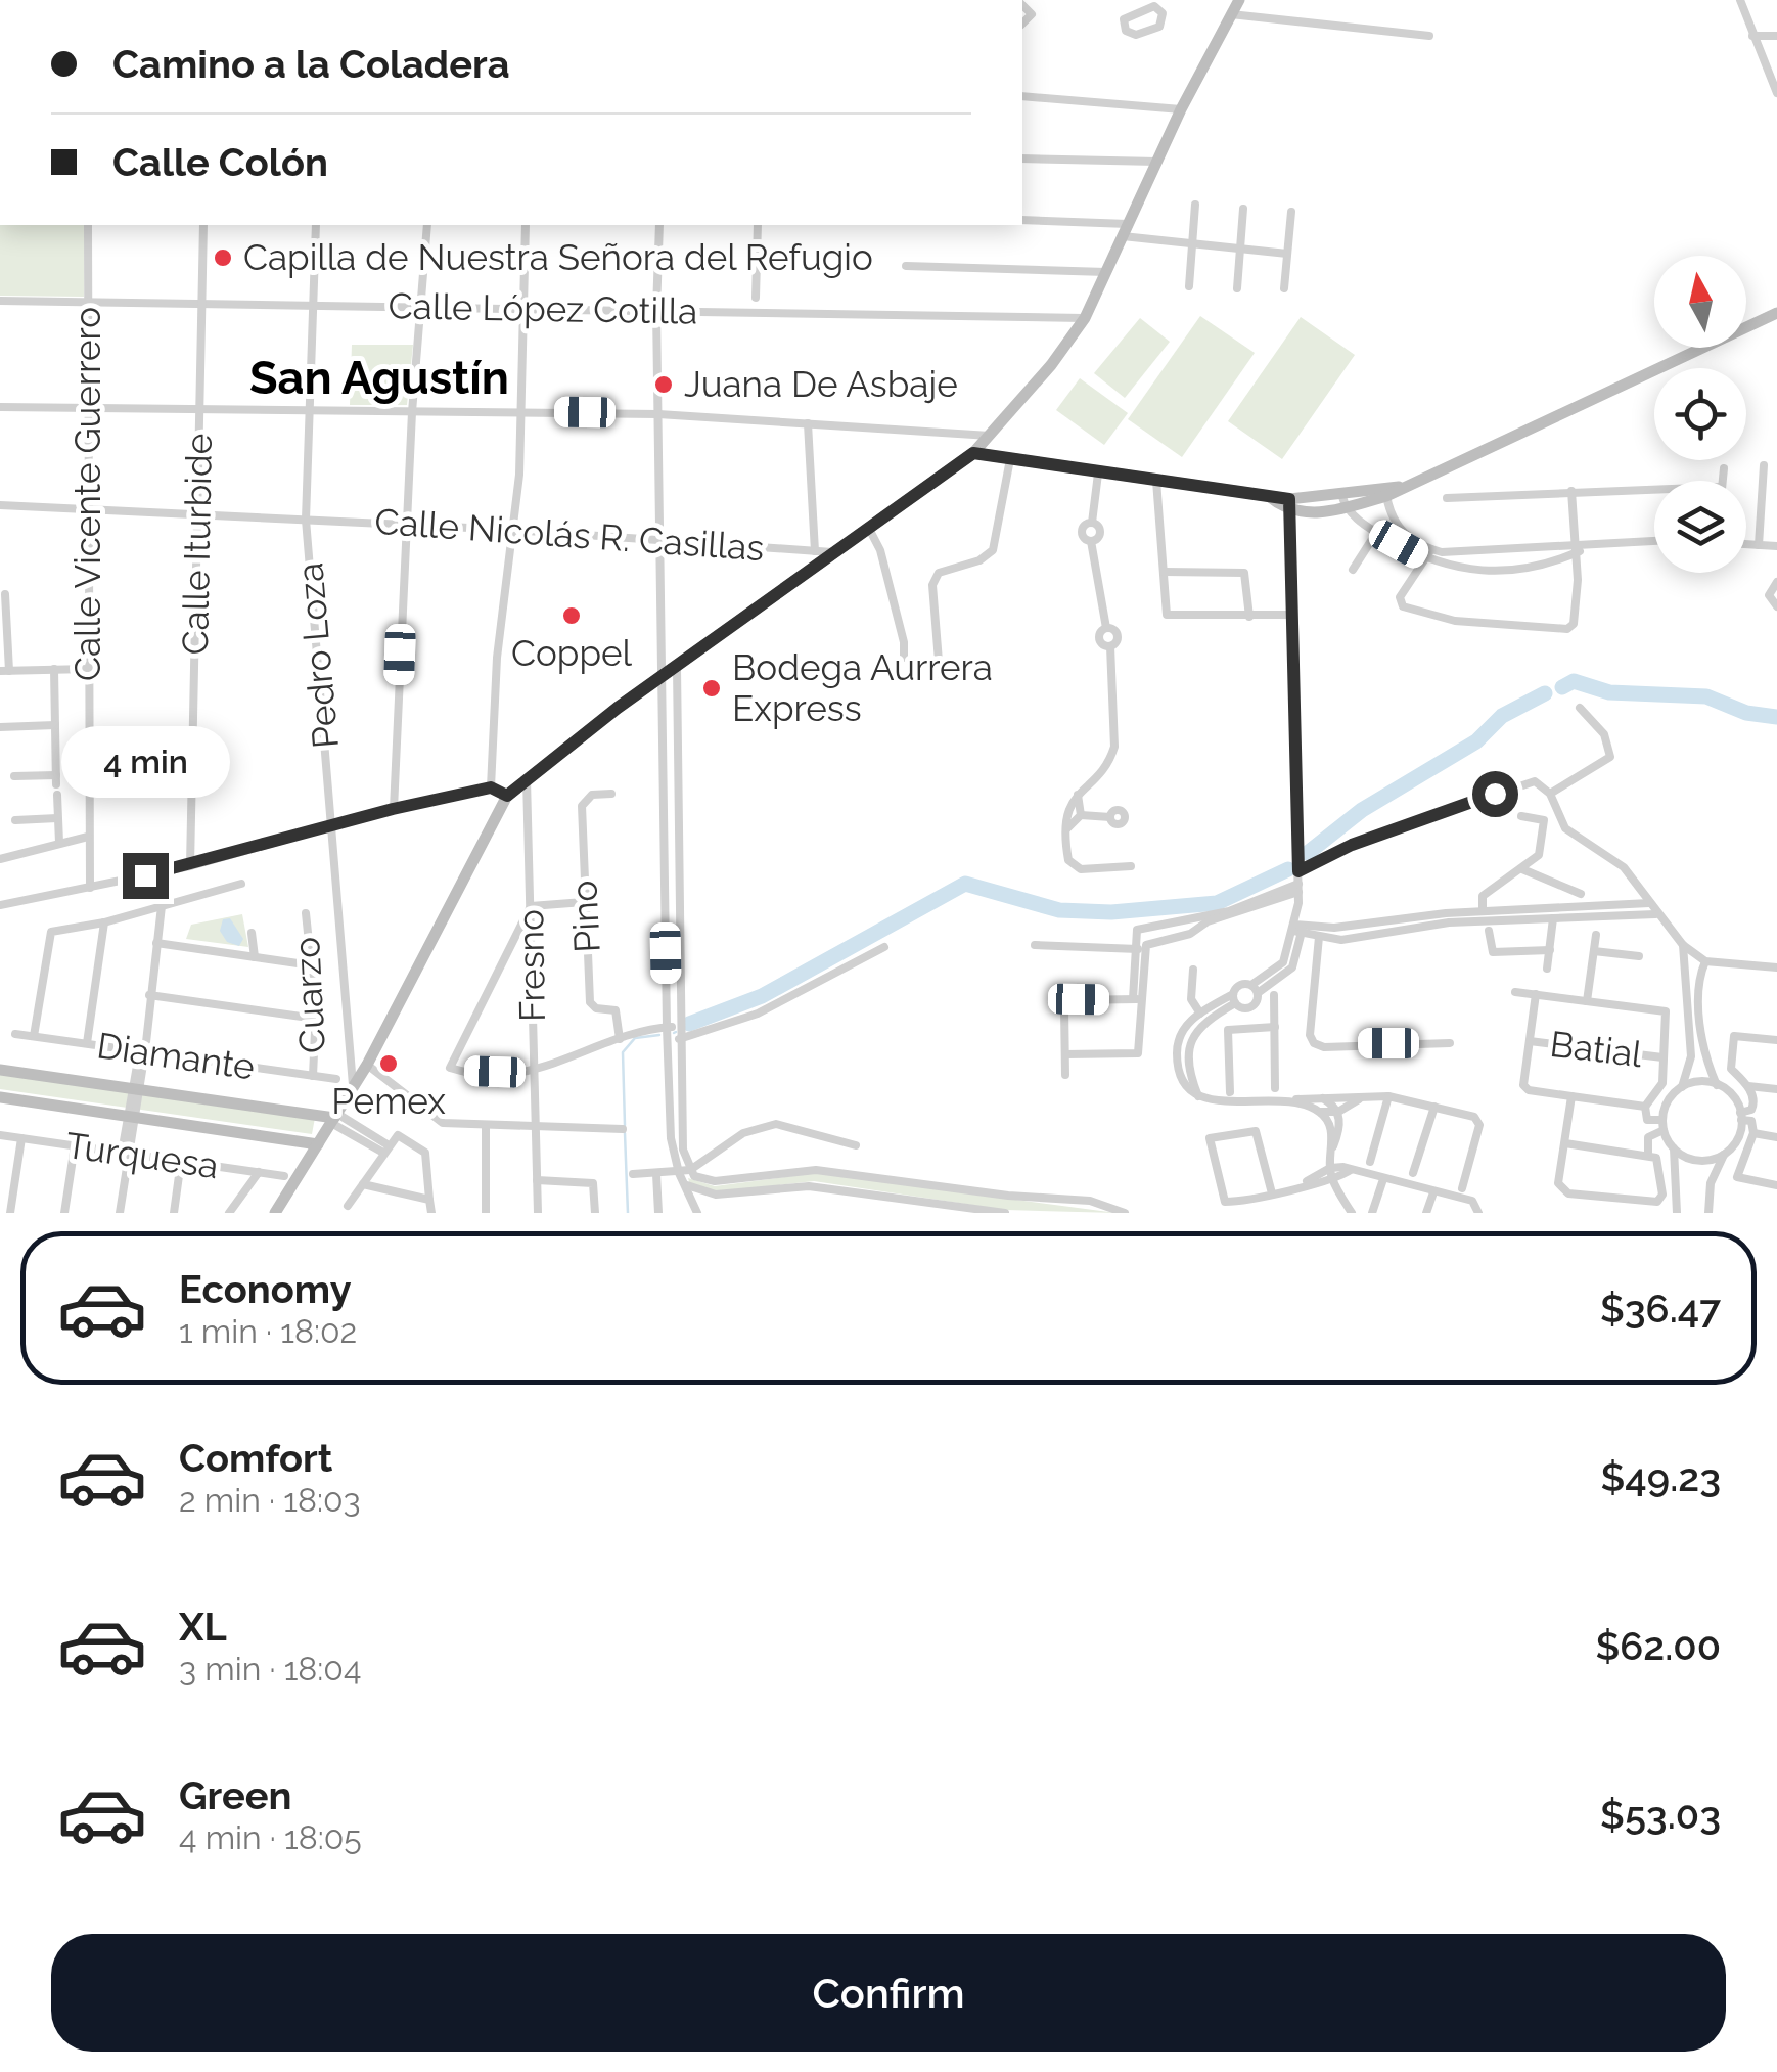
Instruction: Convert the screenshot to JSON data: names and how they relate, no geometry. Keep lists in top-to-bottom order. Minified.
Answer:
{"streets":{"street":["Calle López Cotilla","Calle Vicente Guerrero","Calle Nicolás R. Casillas","Calle Iturbide","Pedro Loza","Pino","Fresno","Cuarzo","Batial","Diamante","Turquesa"]},"crossings":[["Calle López Cotilla","Calle Vicente Guerrero"],["Calle López Cotilla","Calle Iturbide"],["Calle López Cotilla","Pedro Loza"],["Calle Vicente Guerrero","Calle Nicolás R. Casillas"],["Calle Nicolás R. Casillas","Calle Iturbide"],["Calle Nicolás R. Casillas","Pedro Loza"],["Pino","Fresno"],["Cuarzo","Diamante"]],"districts":["San Agustín"],"places":["Capilla de Nuestra Señora del Refugio","Juana De Asbaje","Coppel","Bodega Aurrera Express","Pemex"],"north":"top","page":{"banner":["Camino a la Coladera","Calle Colón"],"bubble":"4 min","list":[{"name":"Economy","note":"1 min · 18:02","value":"$36.47"},{"name":"Comfort","note":"2 min · 18:03","value":"$49.23"},{"name":"XL","note":"3 min · 18:04","value":"$62.00"},{"name":"Green","note":"4 min · 18:05","value":"$53.03"}],"buttons":"Confirm"}}
